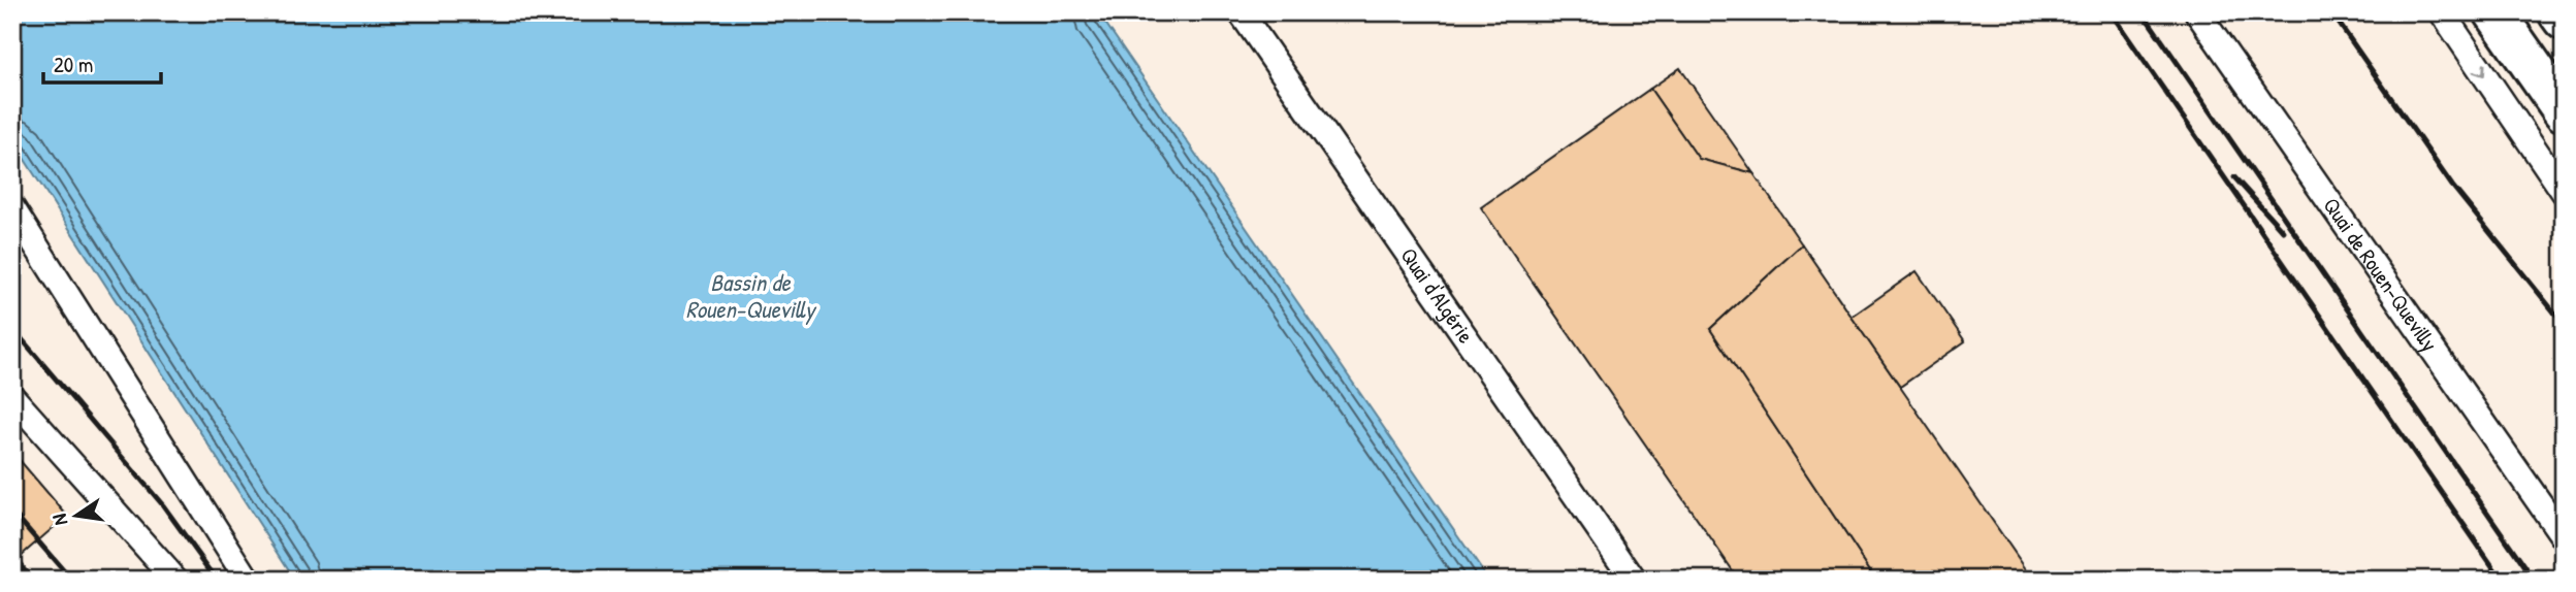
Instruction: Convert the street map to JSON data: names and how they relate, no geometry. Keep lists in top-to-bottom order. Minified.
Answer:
{"streets":{"lane":["Quai de Rouen-Quevilly","Quai d'Algérie"]},"water":["Bassin de Rouen-Quevilly"],"scale_bar":"20 m","north":"left"}
